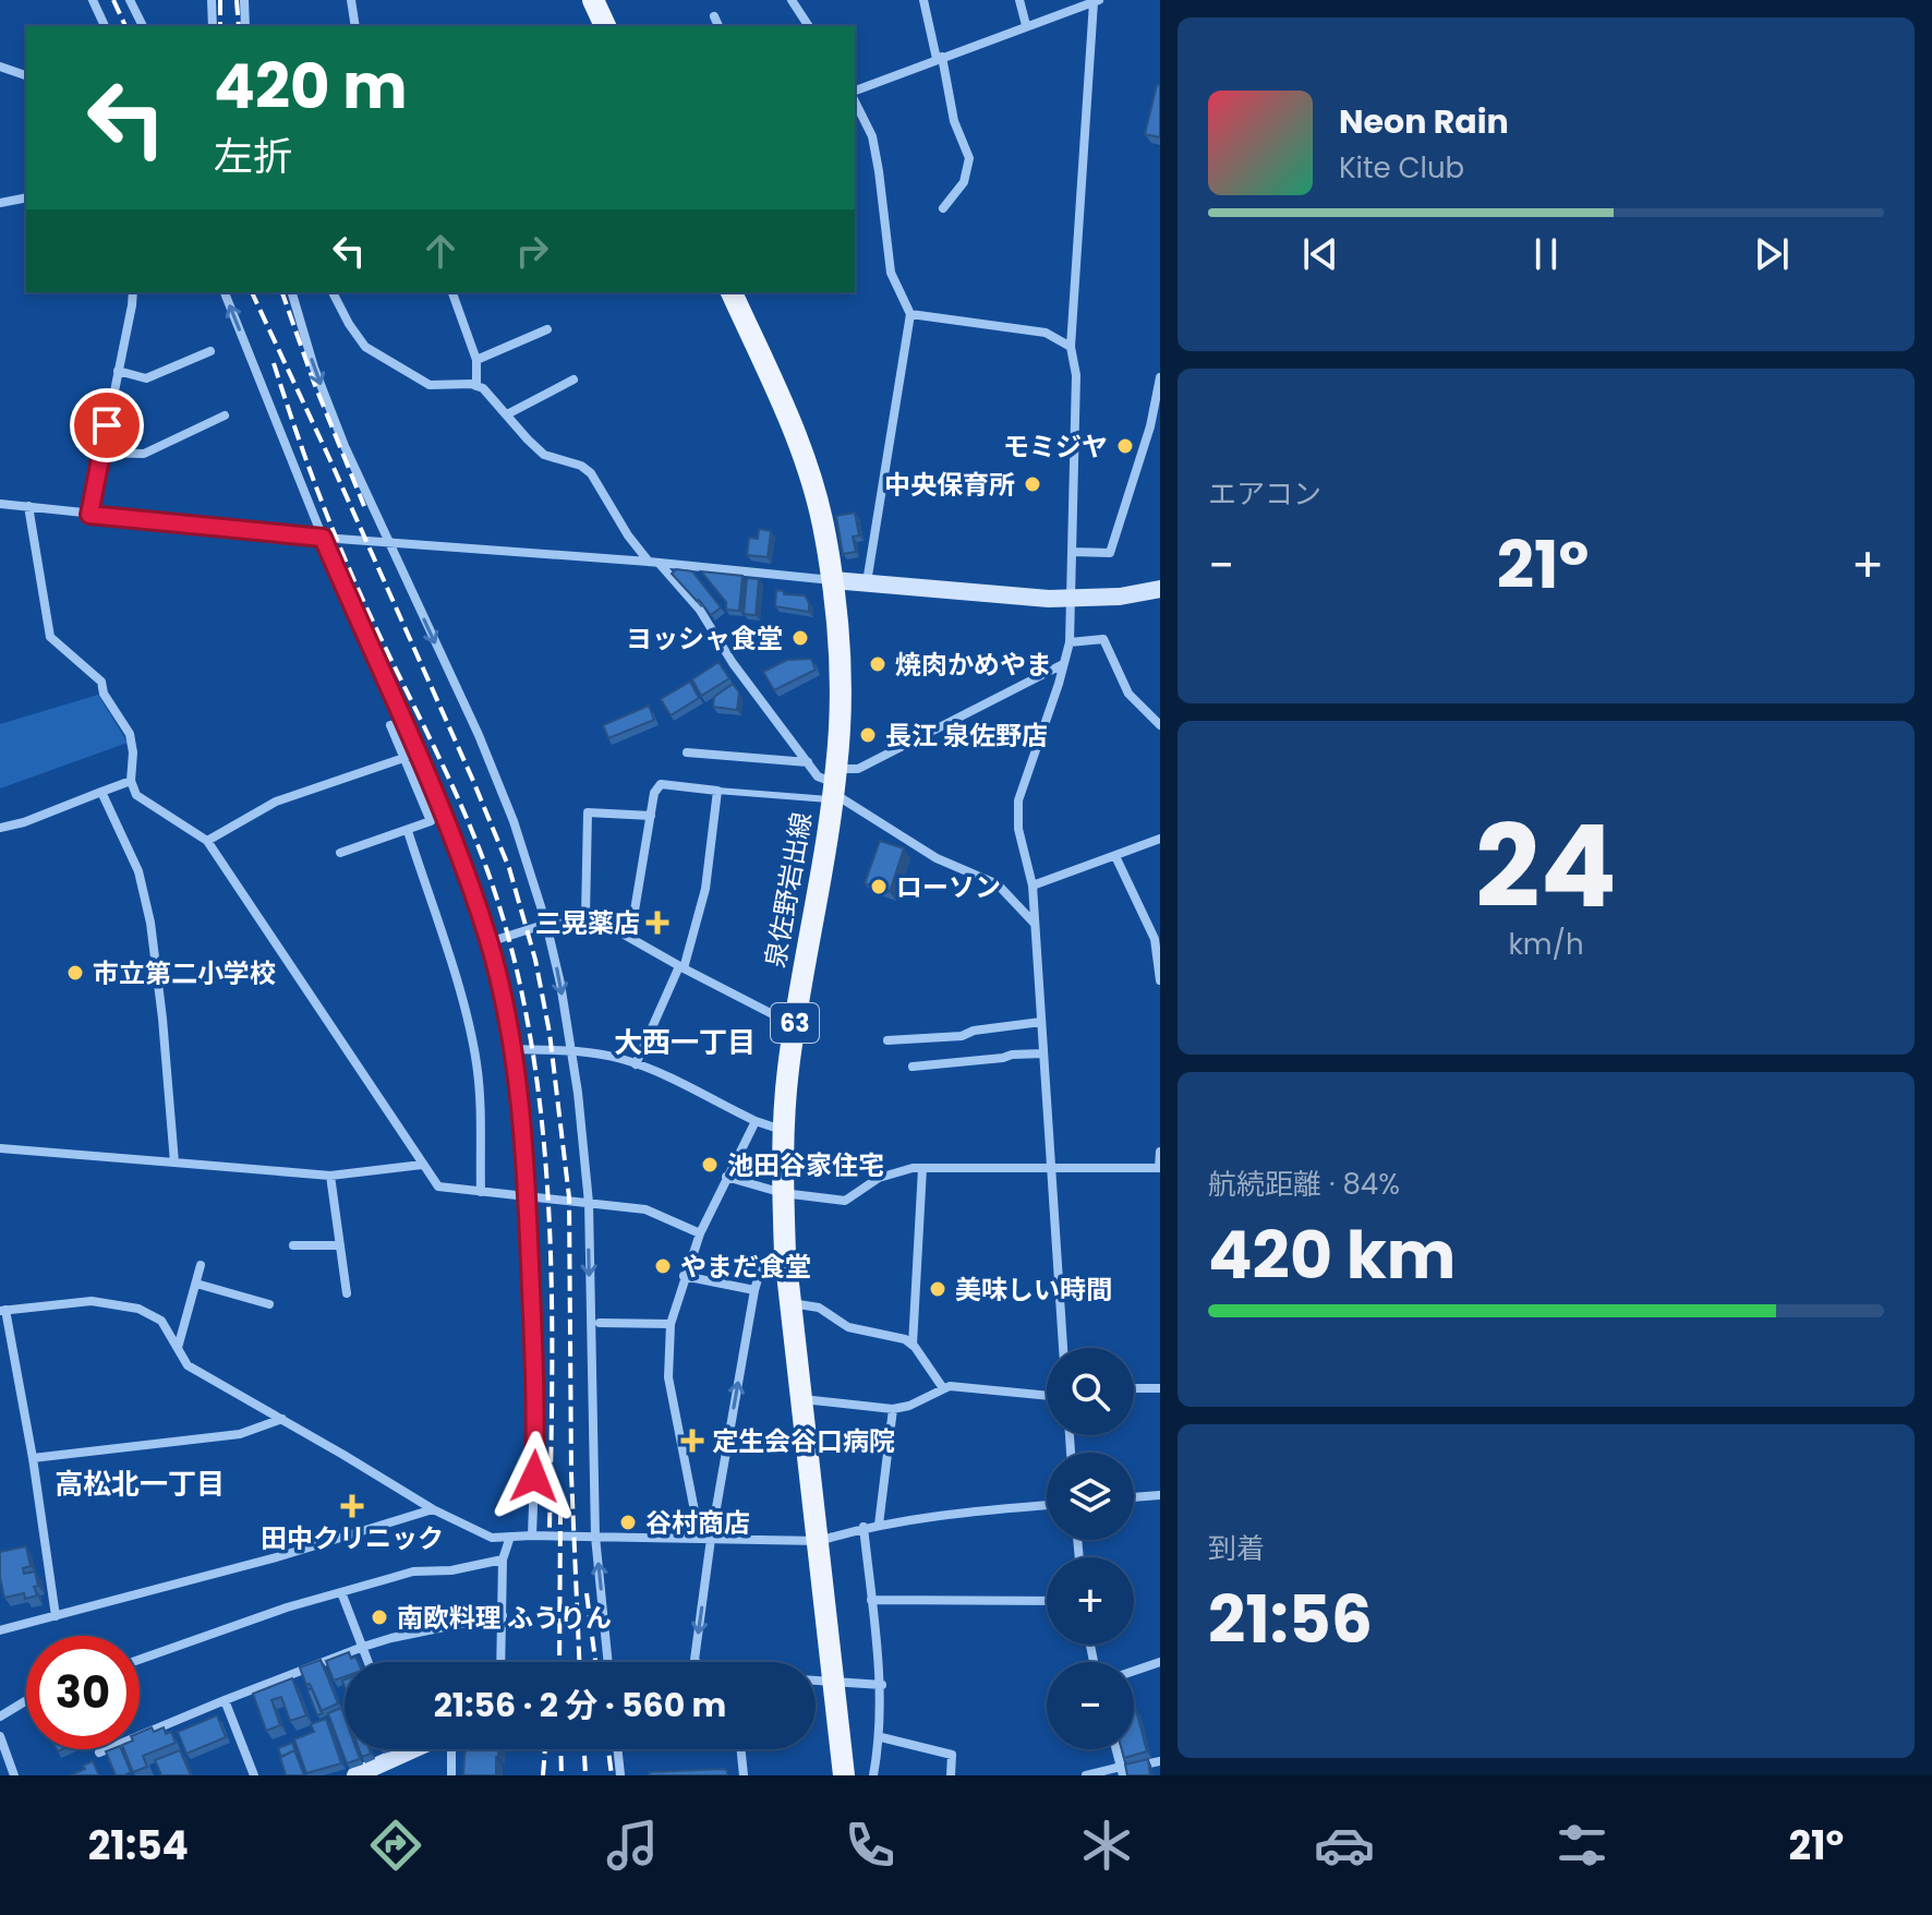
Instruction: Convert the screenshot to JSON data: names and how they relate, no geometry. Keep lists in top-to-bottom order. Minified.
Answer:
{"streets":{"main road":["泉佐野岩出線","63"]},"districts":["大西一丁目","高松北一丁目"],"places":{"other":["モミジヤ","中央保育所","ヨッシャ食堂","焼肉かめやま","長江 泉佐野店","ローソン","市立第二小学校","池田谷家住宅","やまだ食堂","美味しい時間","谷村商店","南欧料理 ふうりん"],"health":["三晃薬店","定生会谷口病院","田中クリニック"]},"page":{"turn":["420 m","左折"],"song":["Neon Rain","Kite Club"],"tile":["エアコン",["24","km/h"],["航続距離 · 84%","420 km"],["到着","21:56"]],"heat":["−","21°","+"],"map_buttons":["+","−"],"limit":"30","trip":"21:56 · 2 分 · 560 m","tabs":["21:54","21°"]}}
